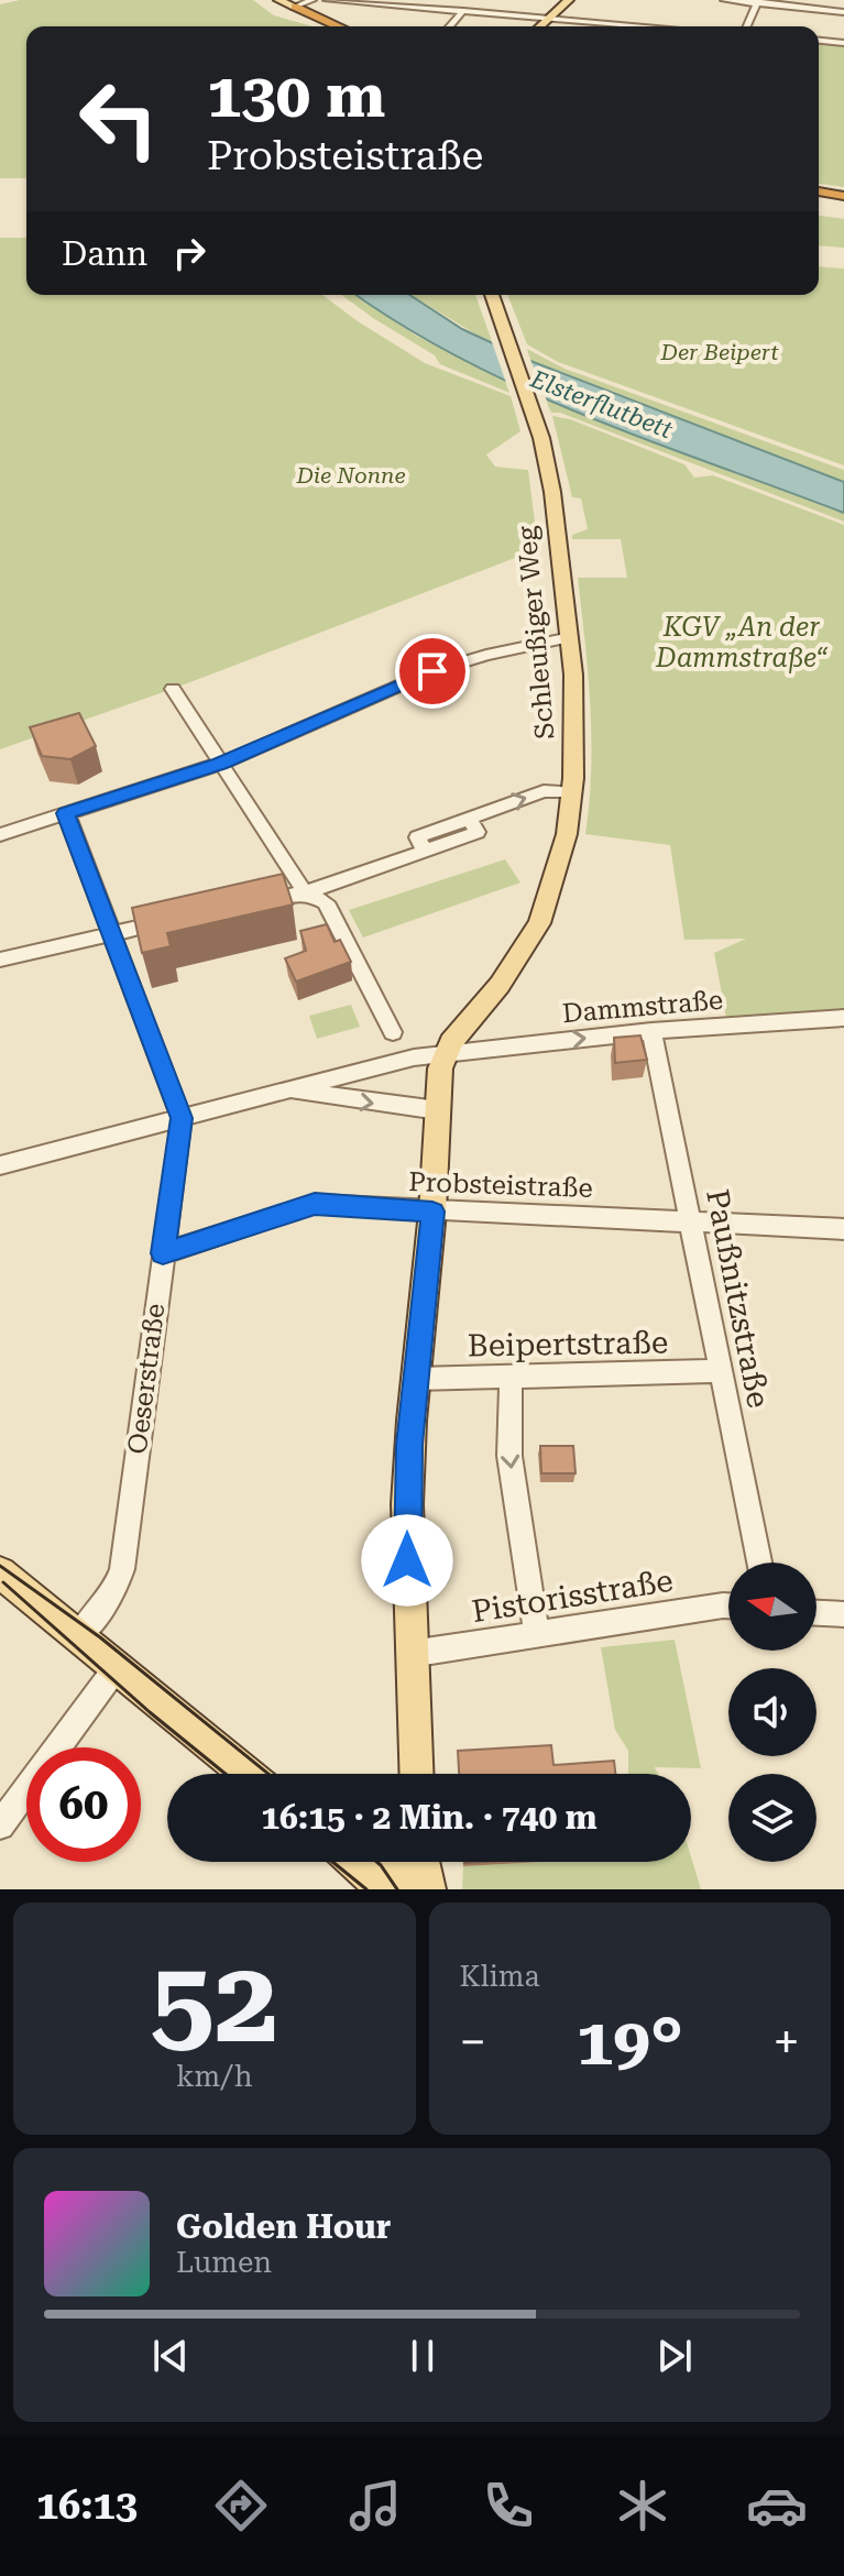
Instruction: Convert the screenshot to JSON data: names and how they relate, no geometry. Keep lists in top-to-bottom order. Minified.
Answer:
{"streets":{"main road":["Schleußiger Weg"],"street":["Dammstraße","Probsteistraße","Paußnitzstraße","Beipertstraße","Oeserstraße","Pistorisstraße"]},"crossings":[["Schleußiger Weg","Dammstraße"],["Dammstraße","Paußnitzstraße"],["Dammstraße","Oeserstraße"],["Probsteistraße","Paußnitzstraße"],["Probsteistraße","Oeserstraße"],["Paußnitzstraße","Beipertstraße"]],"water":["Elsterflutbett"],"parks":["Der Beipert","Die Nonne","KGV „An der Dammstraße“"],"north":"left","page":{"turn":["130 m","Probsteistraße"],"then":"Dann","limit":"60","trip":"16:15 · 2 Min. · 740 m","tile":[["52","km/h"],"Klima"],"heat":["−","19°","+"],"song":["Golden Hour","Lumen"],"tabs":"16:13"}}
